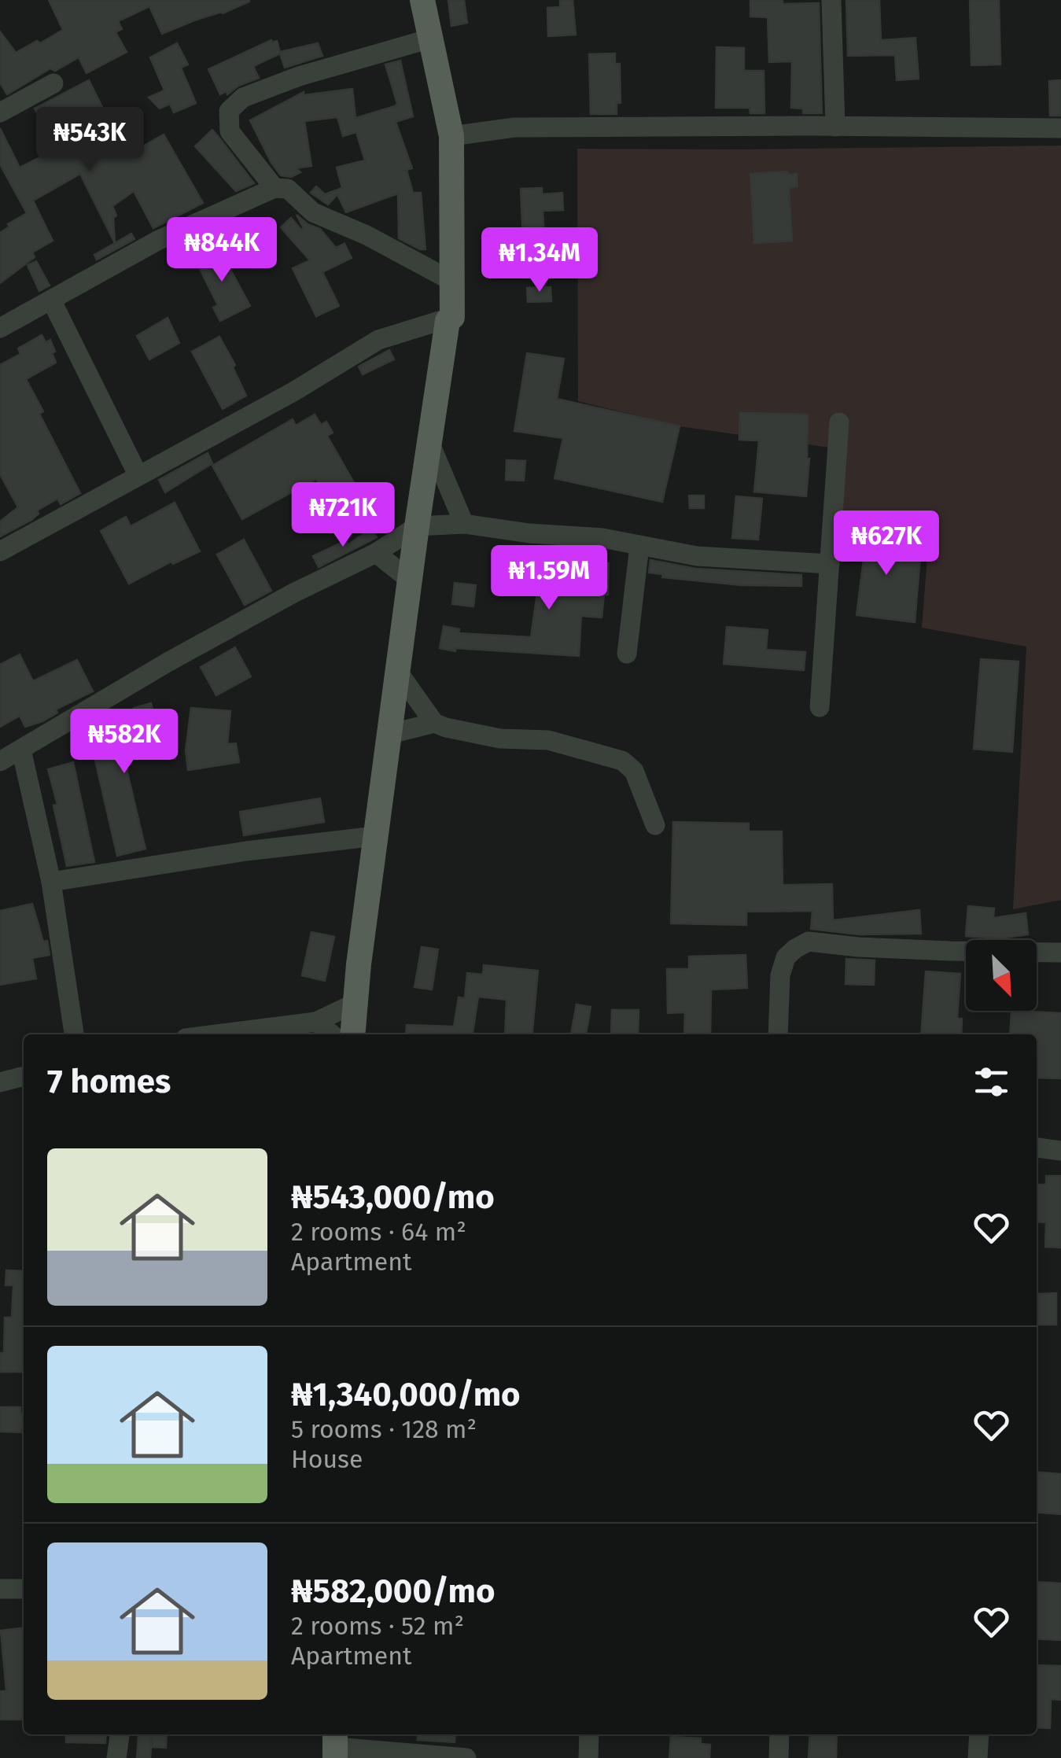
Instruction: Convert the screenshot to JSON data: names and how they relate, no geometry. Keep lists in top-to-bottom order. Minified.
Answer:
{"north":"bottom right","page":{"price":["₦543K","₦844K","₦1.34M","₦721K","₦627K","₦1.59M","₦582K"],"heading":"7 homes","list":[{"name":"₦543,000/mo","note":"2 rooms · 64 m² · Apartment"},{"name":"₦1,340,000/mo","note":"5 rooms · 128 m² · House"},{"name":"₦582,000/mo","note":"2 rooms · 52 m² · Apartment"}]}}
